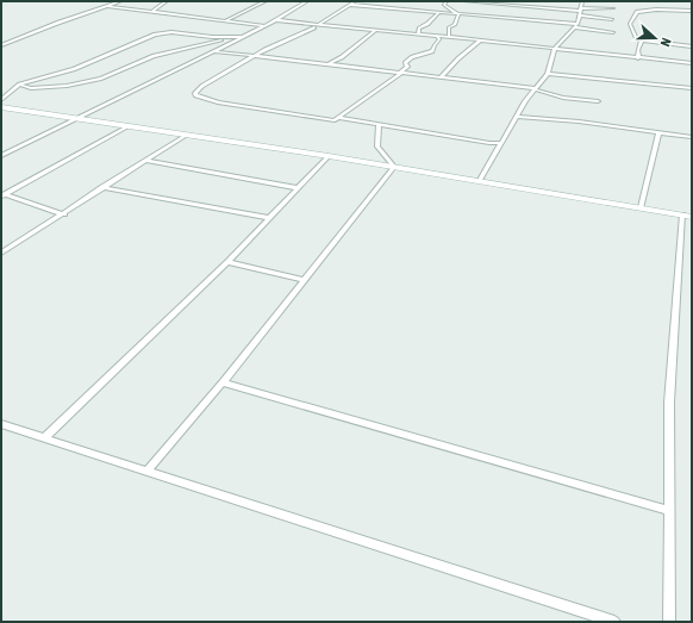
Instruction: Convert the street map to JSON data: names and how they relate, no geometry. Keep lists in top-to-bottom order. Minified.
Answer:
{"north":"right"}
